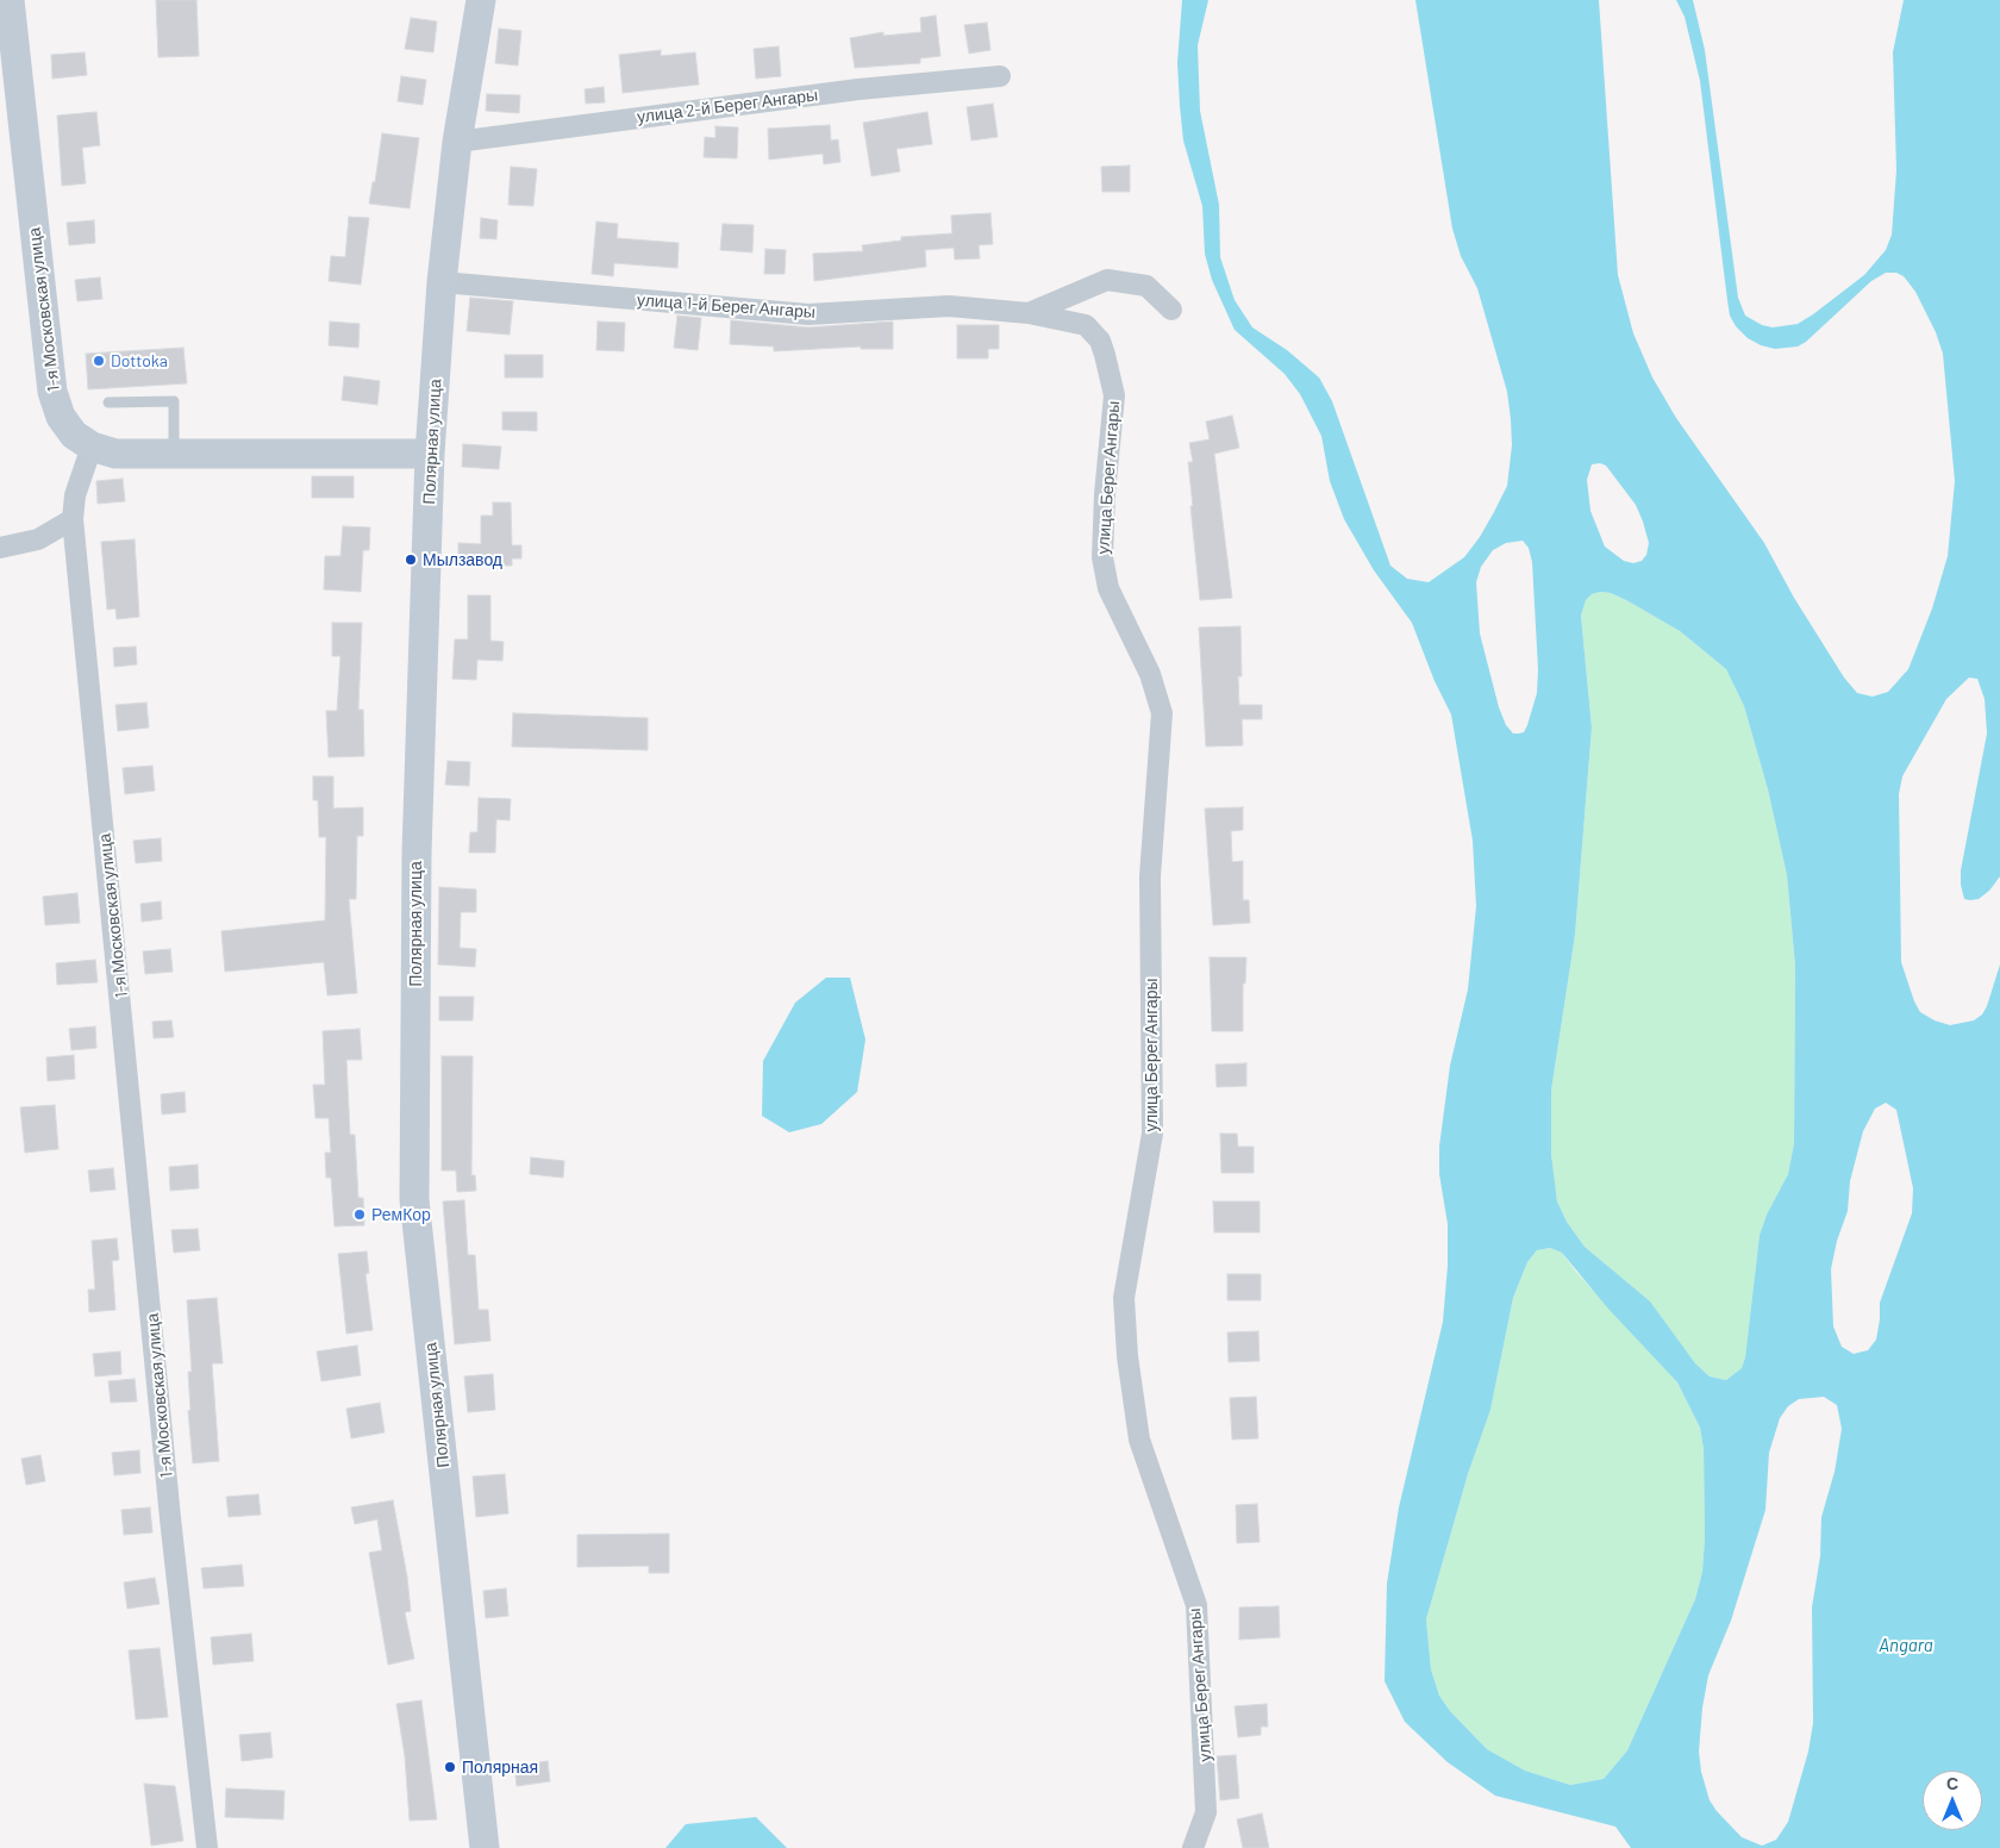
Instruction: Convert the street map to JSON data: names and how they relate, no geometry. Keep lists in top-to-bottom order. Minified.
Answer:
{"streets":{"main road":["1-я Московская улица","Полярная улица"],"street":["улица 2-й Берег Ангары","улица 1-й Берег Ангары","улица Берег Ангары"]},"crossings":[["улица 2-й Берег Ангары","Полярная улица"],["улица 1-й Берег Ангары","Полярная улица"],["улица 1-й Берег Ангары","улица Берег Ангары"]],"water":["Angara"],"places":["Dottoka","Мылзавод","РемКор","Полярная"],"north":"top"}
